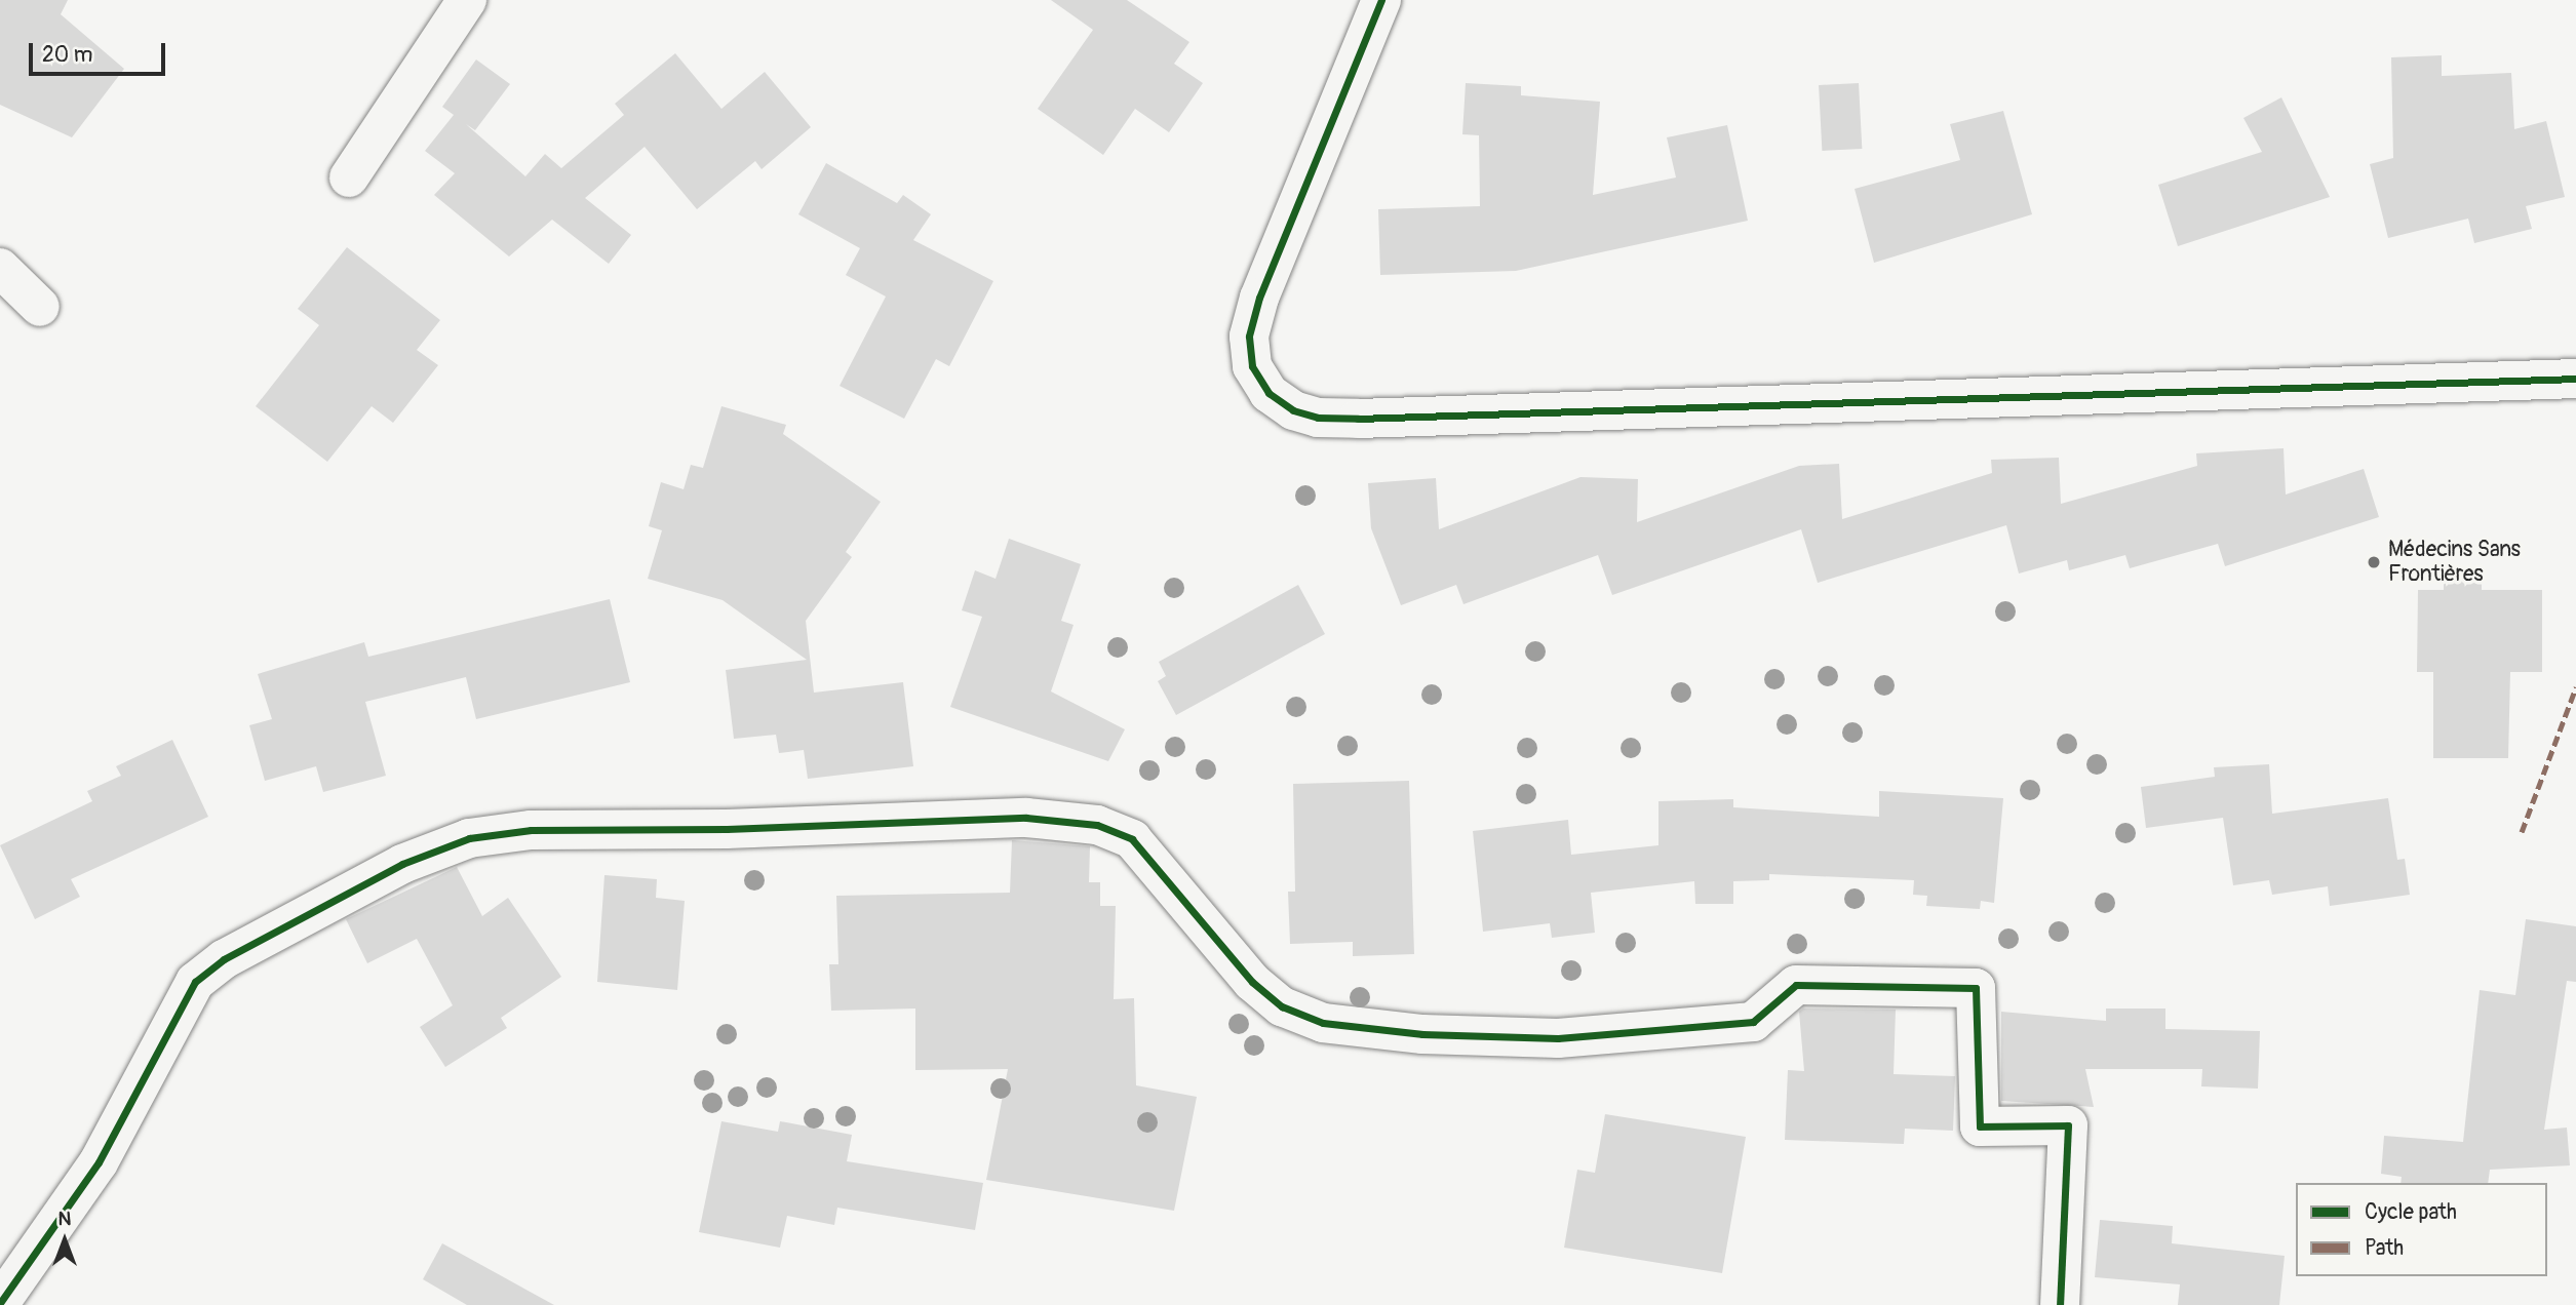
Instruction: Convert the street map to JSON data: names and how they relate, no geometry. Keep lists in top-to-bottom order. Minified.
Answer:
{"places":["Médecins Sans Frontières"],"legend":["Cycle path","Path"],"scale_bar":"20 m","north":"top"}
